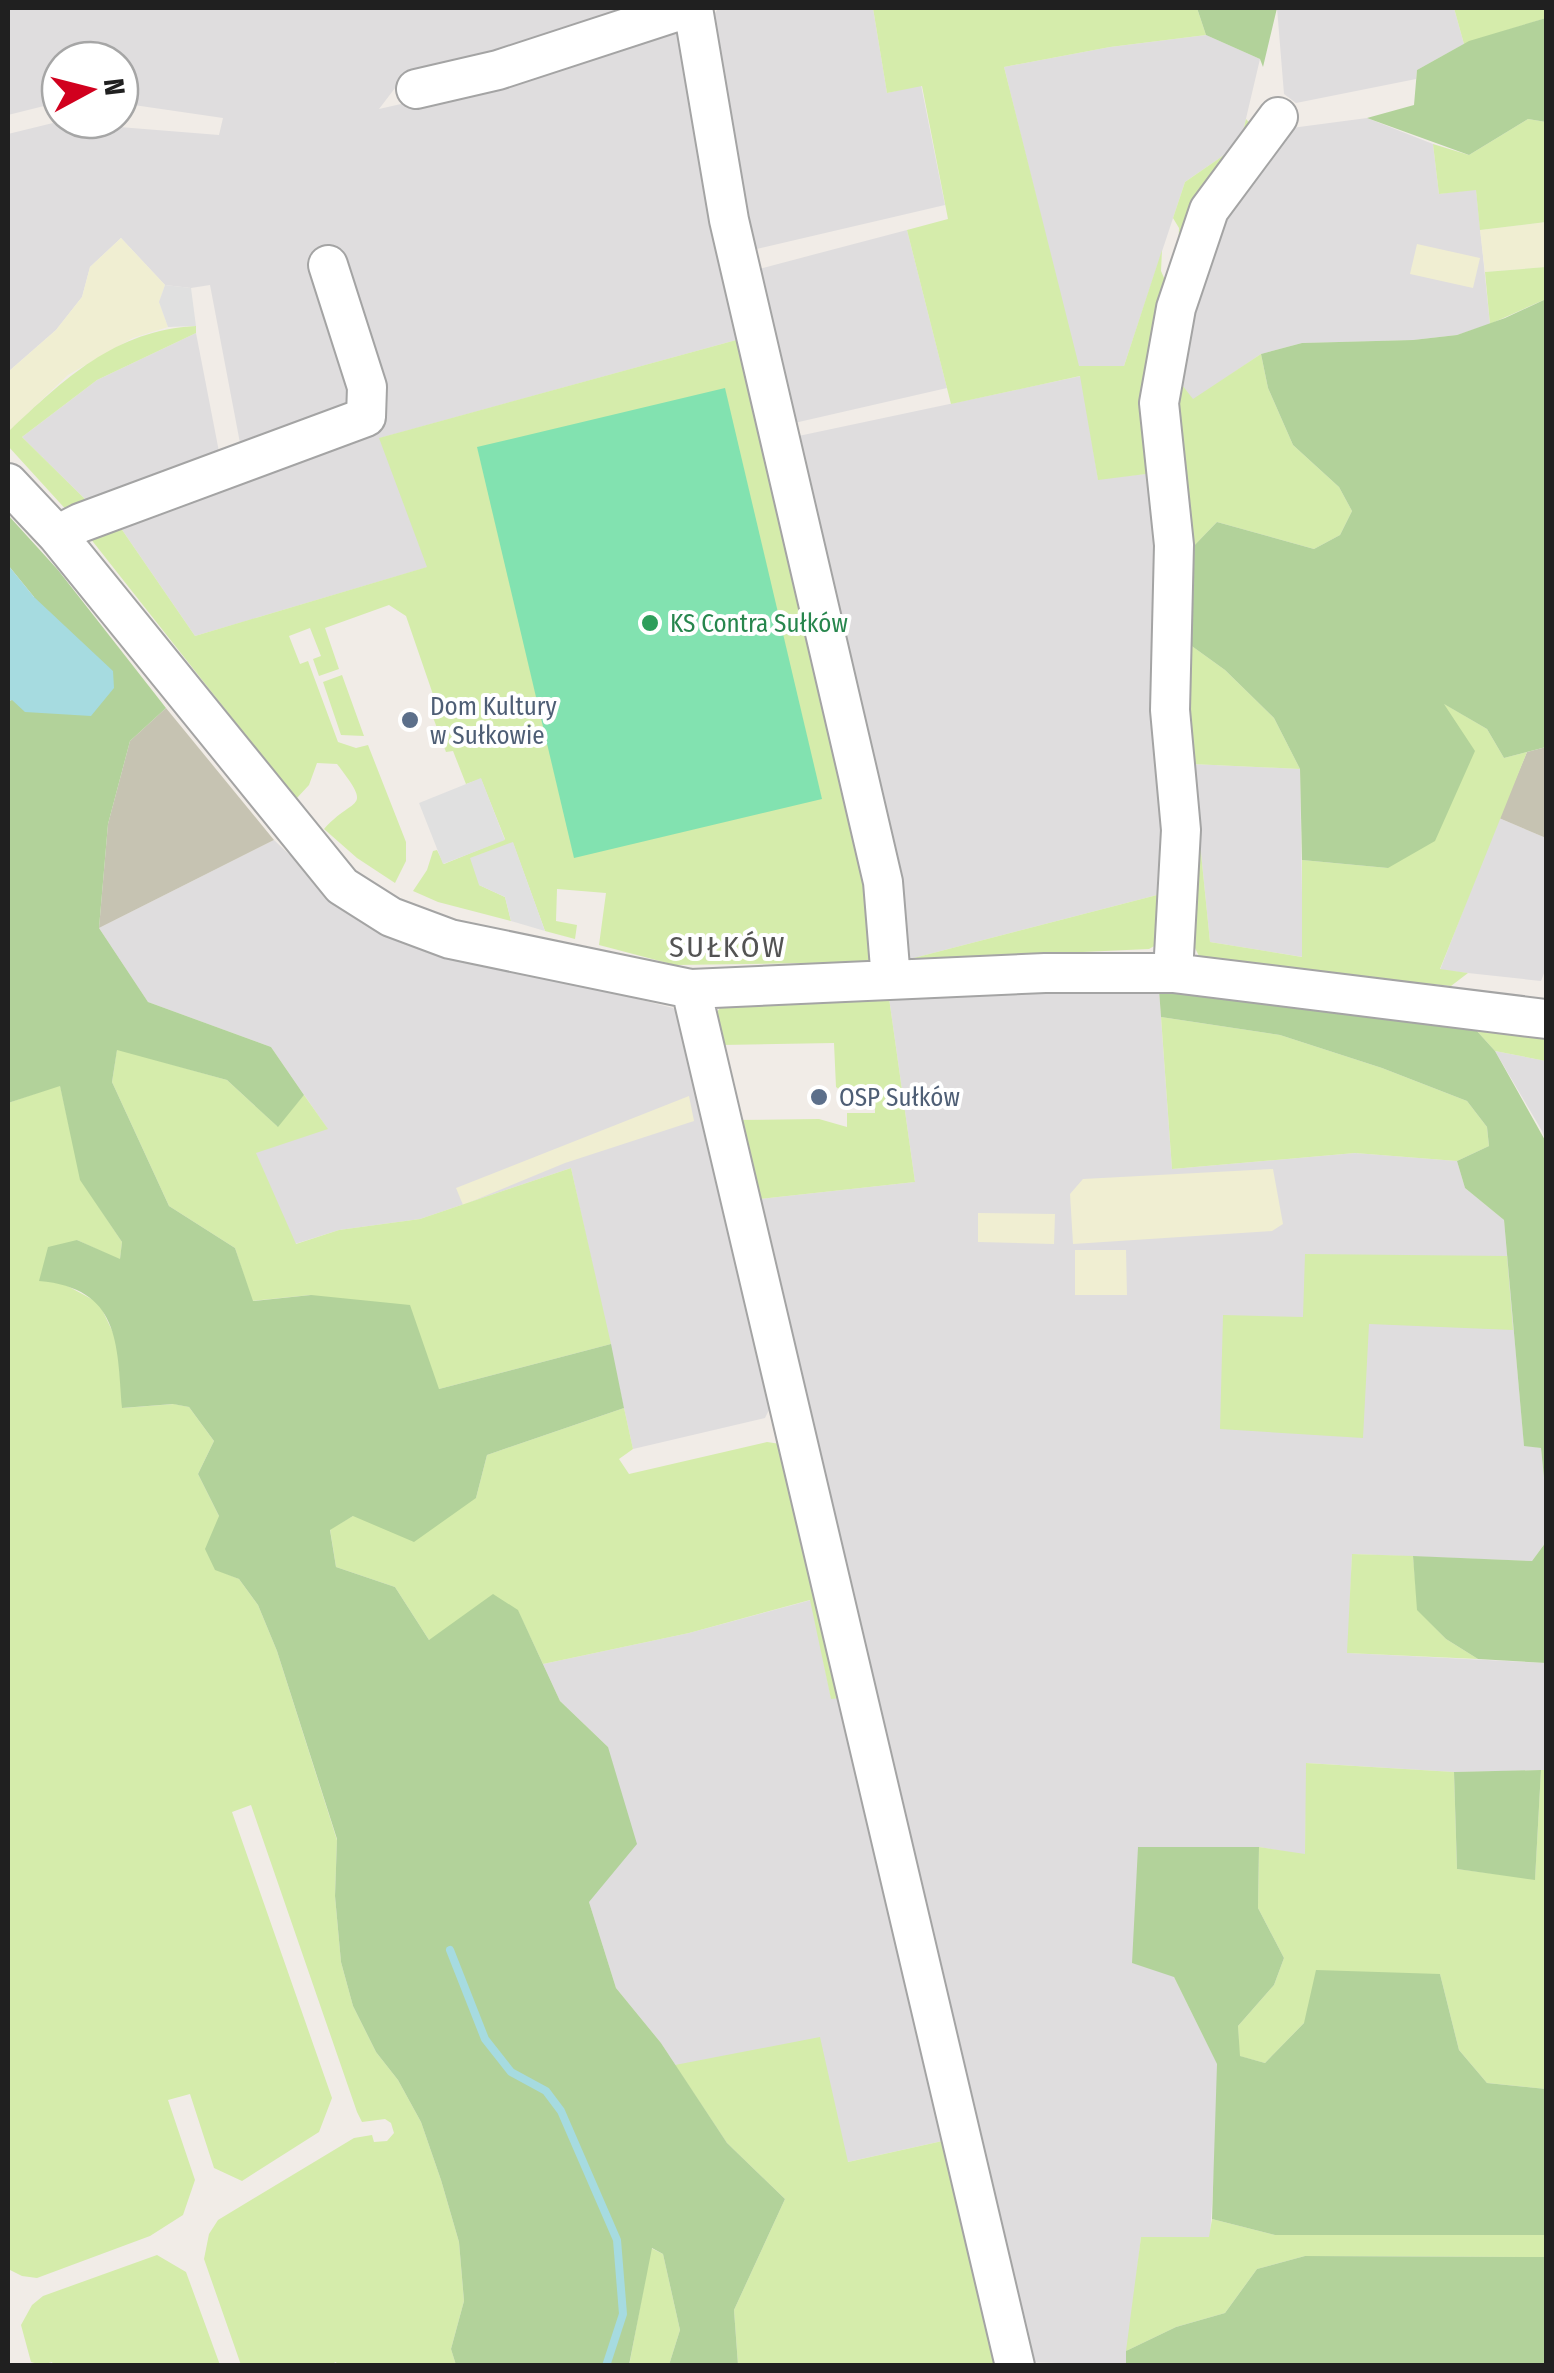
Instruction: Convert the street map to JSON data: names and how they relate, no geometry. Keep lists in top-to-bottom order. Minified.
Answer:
{"districts":["SUŁKÓW"],"places":["KS Contra Sułków","Dom Kultury w Sułkowie","OSP Sułków"],"north":"right"}
